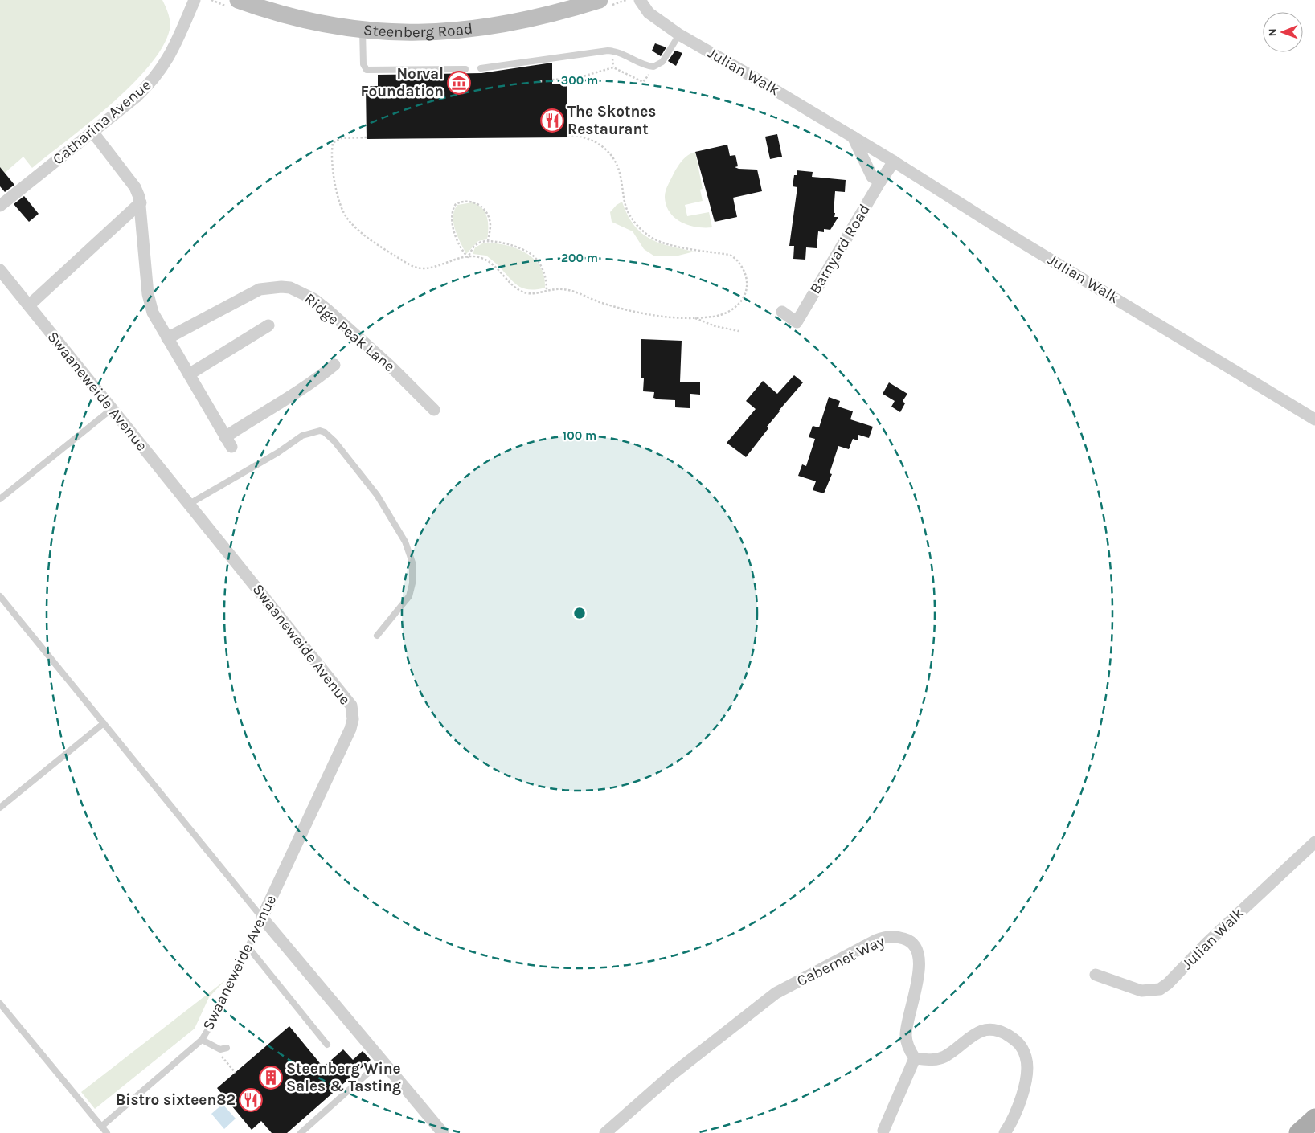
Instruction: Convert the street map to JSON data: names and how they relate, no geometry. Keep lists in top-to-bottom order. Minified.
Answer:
{"streets":{"main road":["Steenberg Road"],"street":["Julian Walk","Catharina Avenue","Barnyard Road","Ridge Peak Lane","Swaaneweide Avenue","Cabernet Way"]},"crossings":[["Julian Walk","Barnyard Road"]],"places":{"museum":["Norval Foundation"],"restaurant":["The Skotnes Restaurant","Bistro sixteen82"],"building":["Steenberg Wine Sales & Tasting"]},"north":"left","rings":["300 m","200 m","100 m"]}
